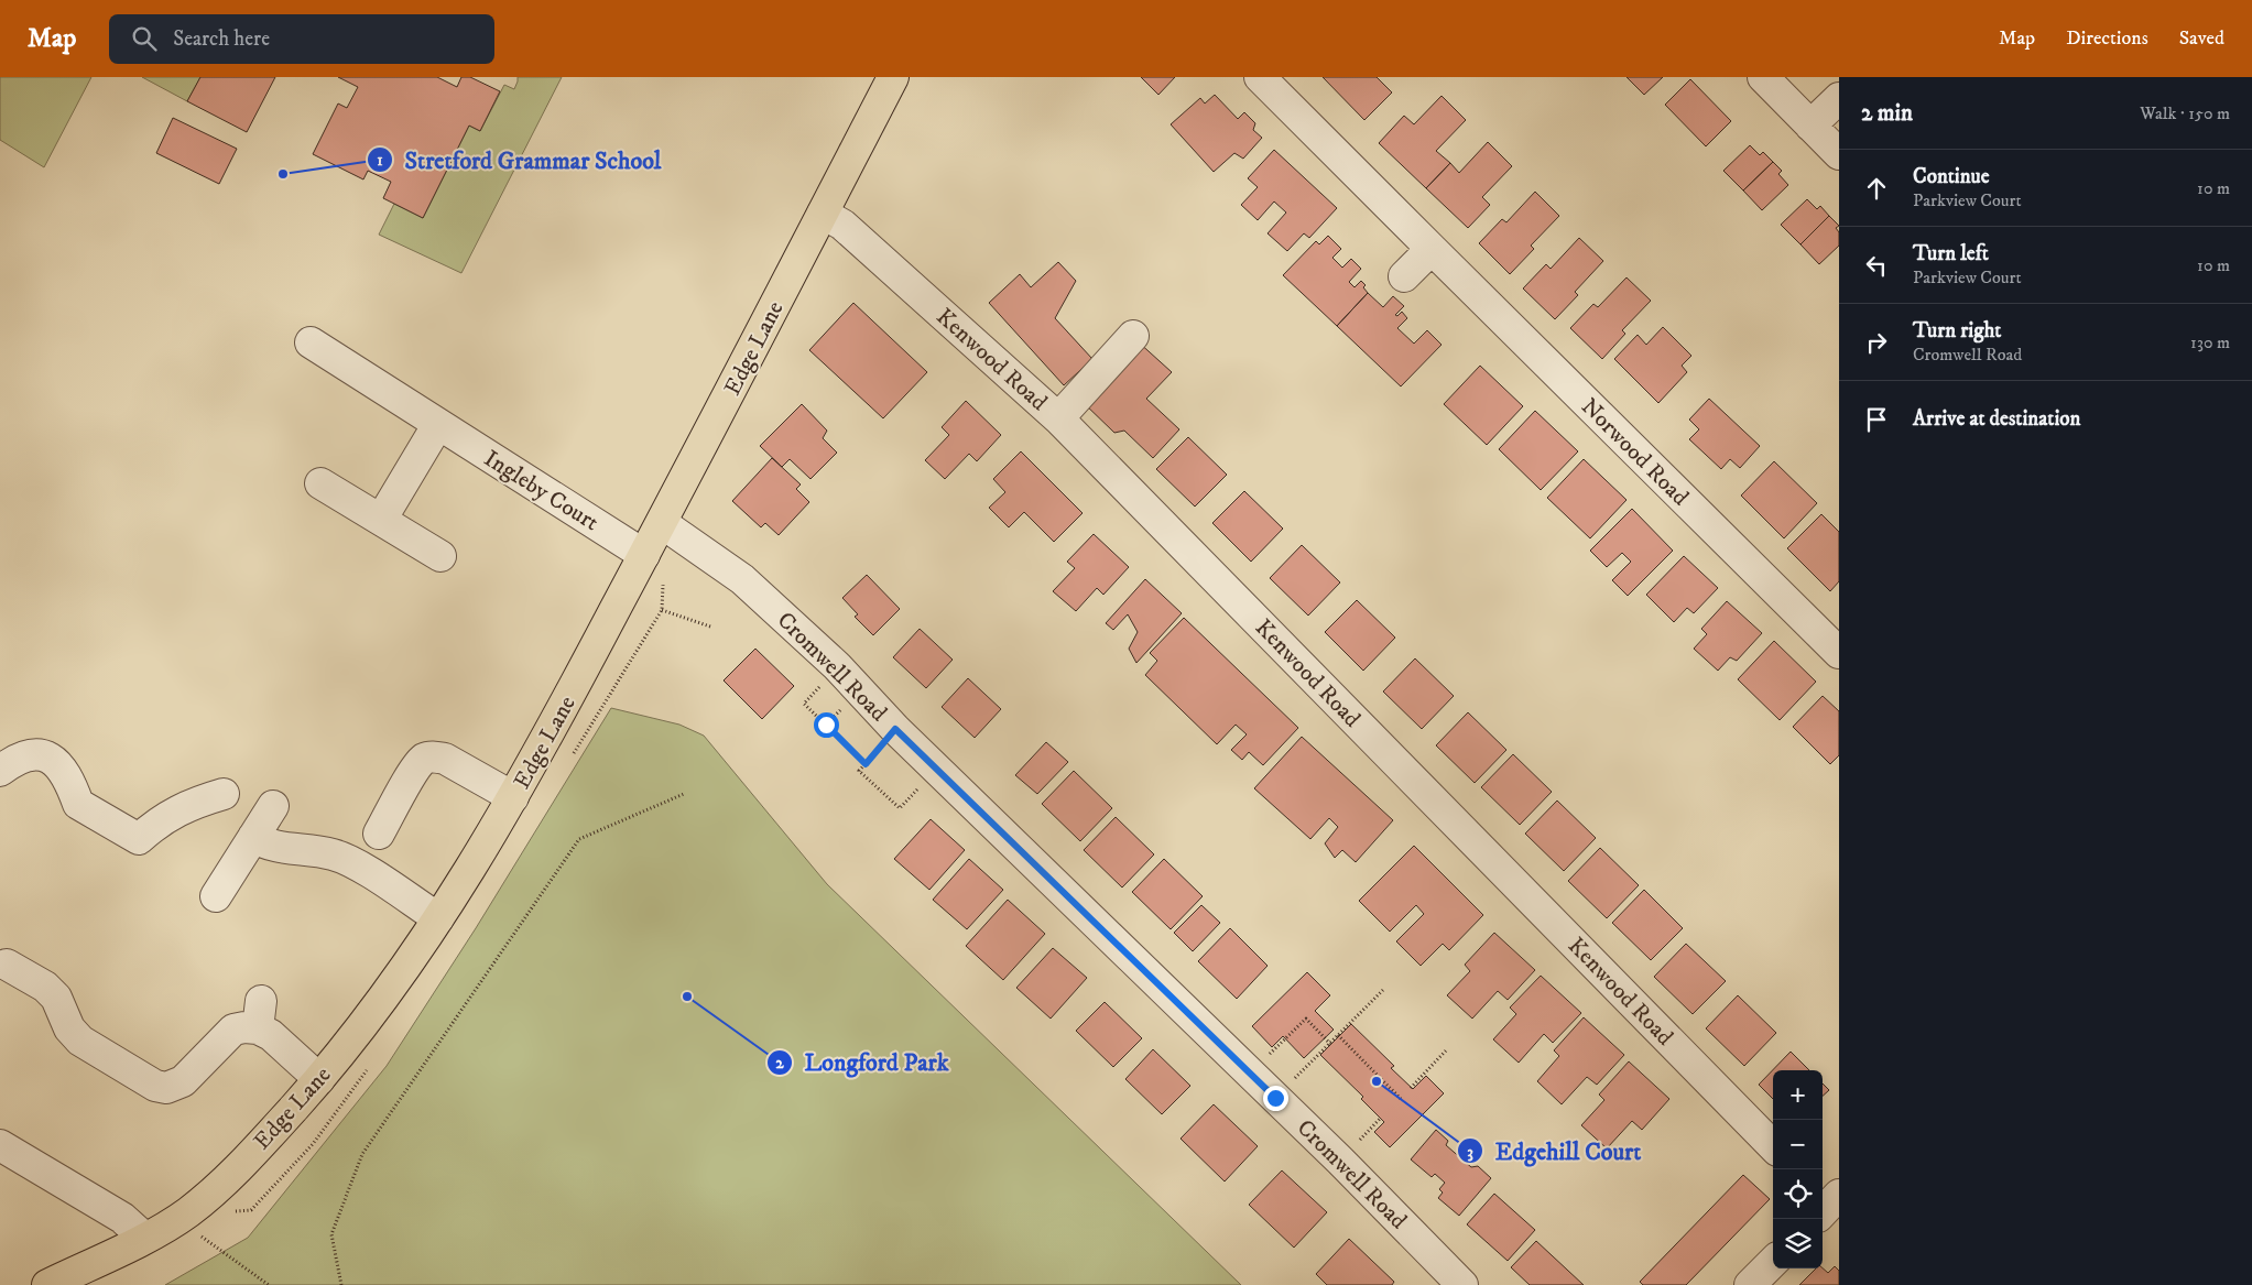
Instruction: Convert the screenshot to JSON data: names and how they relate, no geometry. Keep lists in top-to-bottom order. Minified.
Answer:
{"streets":{"highway":["Edge Lane"],"street":["Kenwood Road","Norwood Road","Ingleby Court","Cromwell Road"]},"crossings":[["Edge Lane","Kenwood Road"],["Edge Lane","Ingleby Court"],["Edge Lane","Cromwell Road"]],"places":["Stretford Grammar School","Longford Park","Edgehill Court"],"page":{"header":"Map","search":"Search here","nav":["Map","Directions","Saved"],"heading":["2 min","Walk · 150 m"],"list":[["Continue","Parkview Court","10 m"],["Turn left","Parkview Court","10 m"],["Turn right","Cromwell Road","130 m"],"Arrive at destination"],"map_buttons":["+","−"]}}
